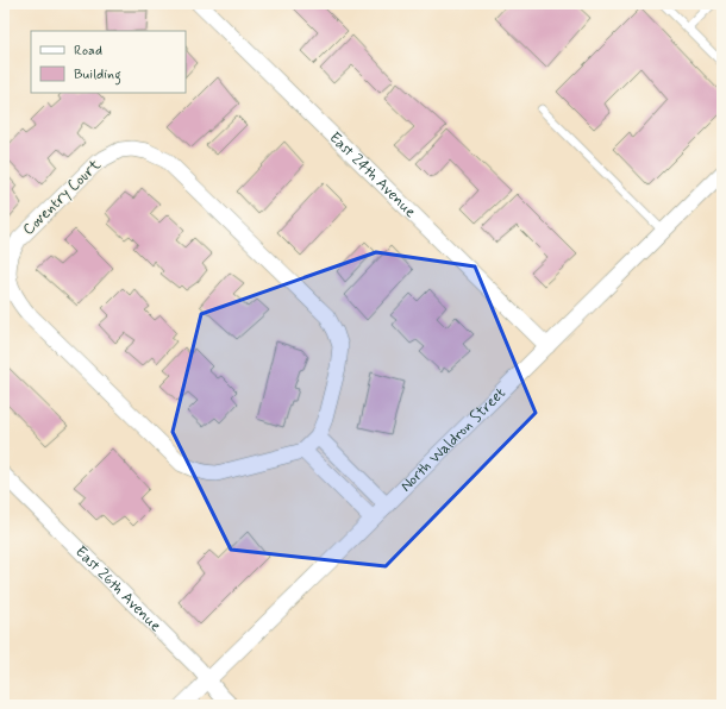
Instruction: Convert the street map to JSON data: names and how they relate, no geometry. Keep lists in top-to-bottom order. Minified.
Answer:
{"streets":{"street":["East 24th Avenue","Coventry Court","North Waldron Street","East 26th Avenue"]},"crossings":[["East 24th Avenue","North Waldron Street"],["North Waldron Street","East 26th Avenue"]],"legend":["Road","Building"]}
